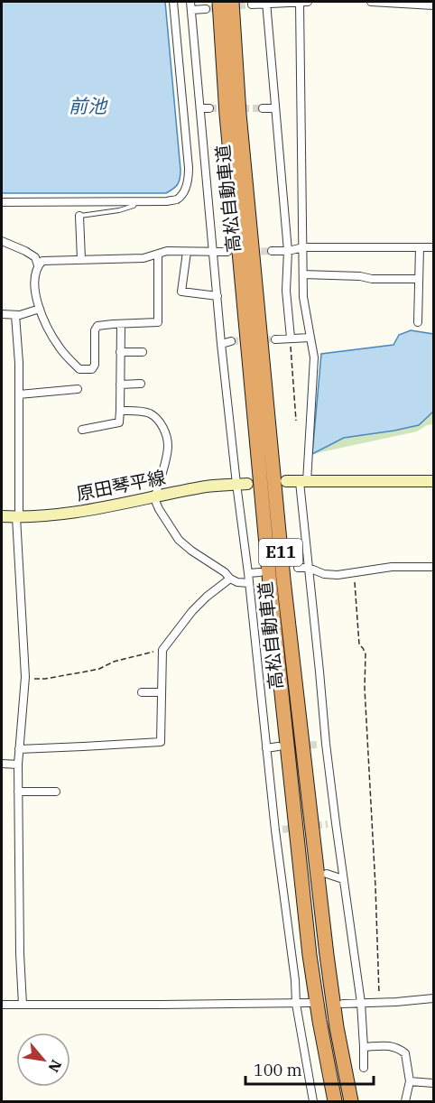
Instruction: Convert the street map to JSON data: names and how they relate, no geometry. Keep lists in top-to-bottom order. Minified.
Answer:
{"streets":{"highway":["高松自動車道","E11"],"main road":["原田琴平線"]},"water":["前池"],"scale_bar":"100 m","north":"bottom right"}
